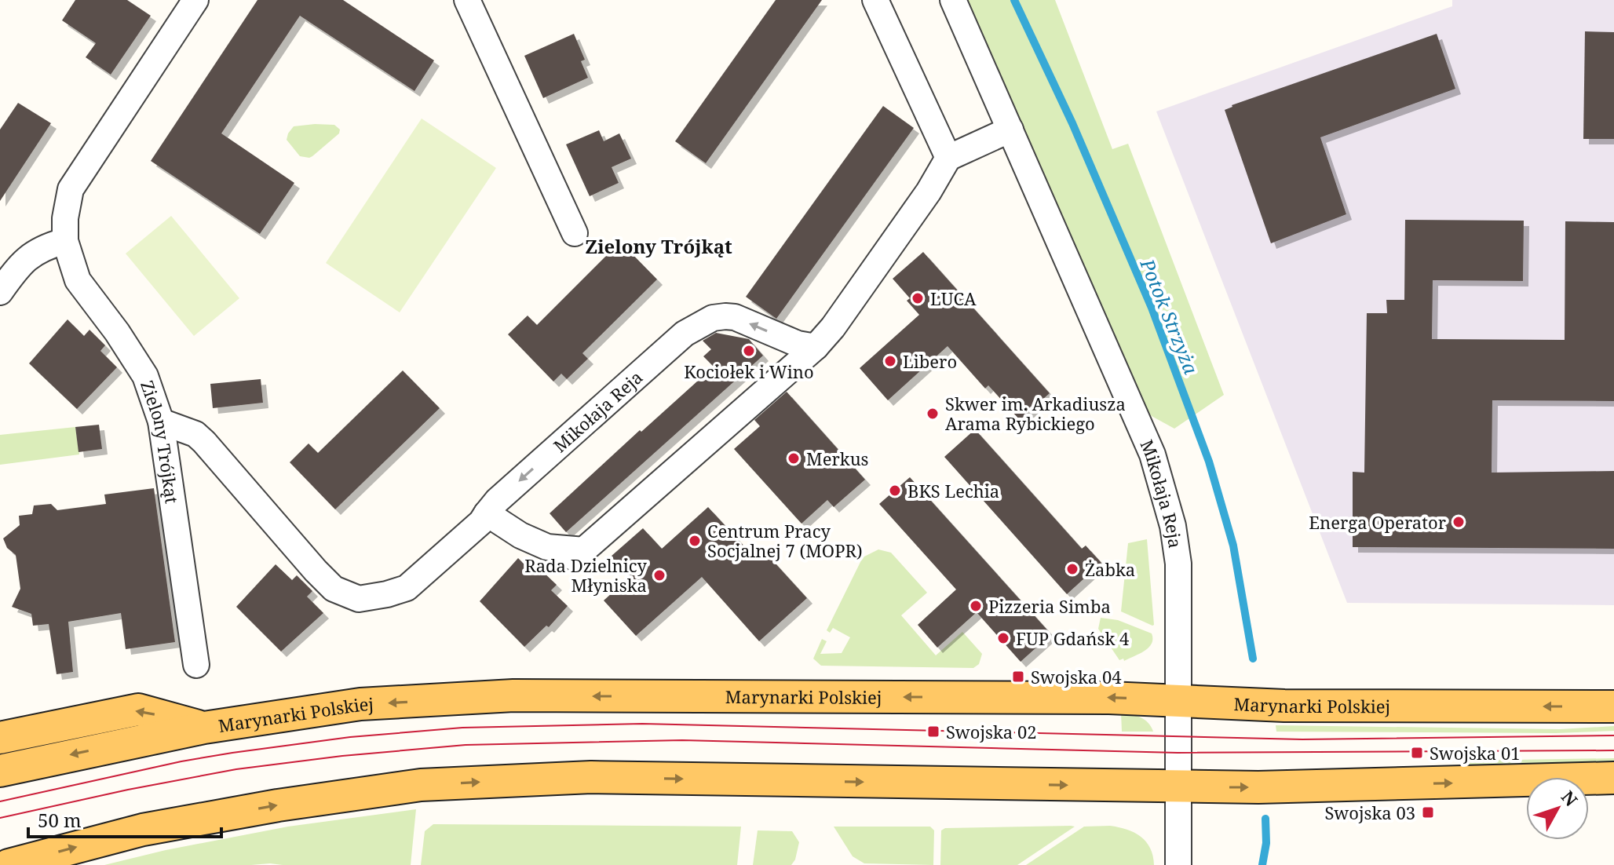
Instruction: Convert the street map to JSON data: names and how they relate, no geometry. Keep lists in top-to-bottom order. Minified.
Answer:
{"streets":{"main road":["Marynarki Polskiej"],"street":["Mikołaja Reja","Zielony Trójkąt"]},"crossings":[["Mikołaja Reja","Zielony Trójkąt"],["Mikołaja Reja","Marynarki Polskiej"]],"districts":["Zielony Trójkąt"],"water":["Potok Strzyża"],"places":{"other":["LUCA","Kociołek i Wino","Libero","Skwer im. Arkadiusza Arama Rybickiego","Merkus","BKS Lechia","Energa Operator","Centrum Pracy Socjalnej 7 (MOPR)","Żabka","Rada Dzielnicy Młyniska","Pizzeria Simba","FUP Gdańsk 4"],"transit":["Swojska 04","Swojska 02","Swojska 01","Swojska 03"]},"scale_bar":"50 m","north":"top right"}
